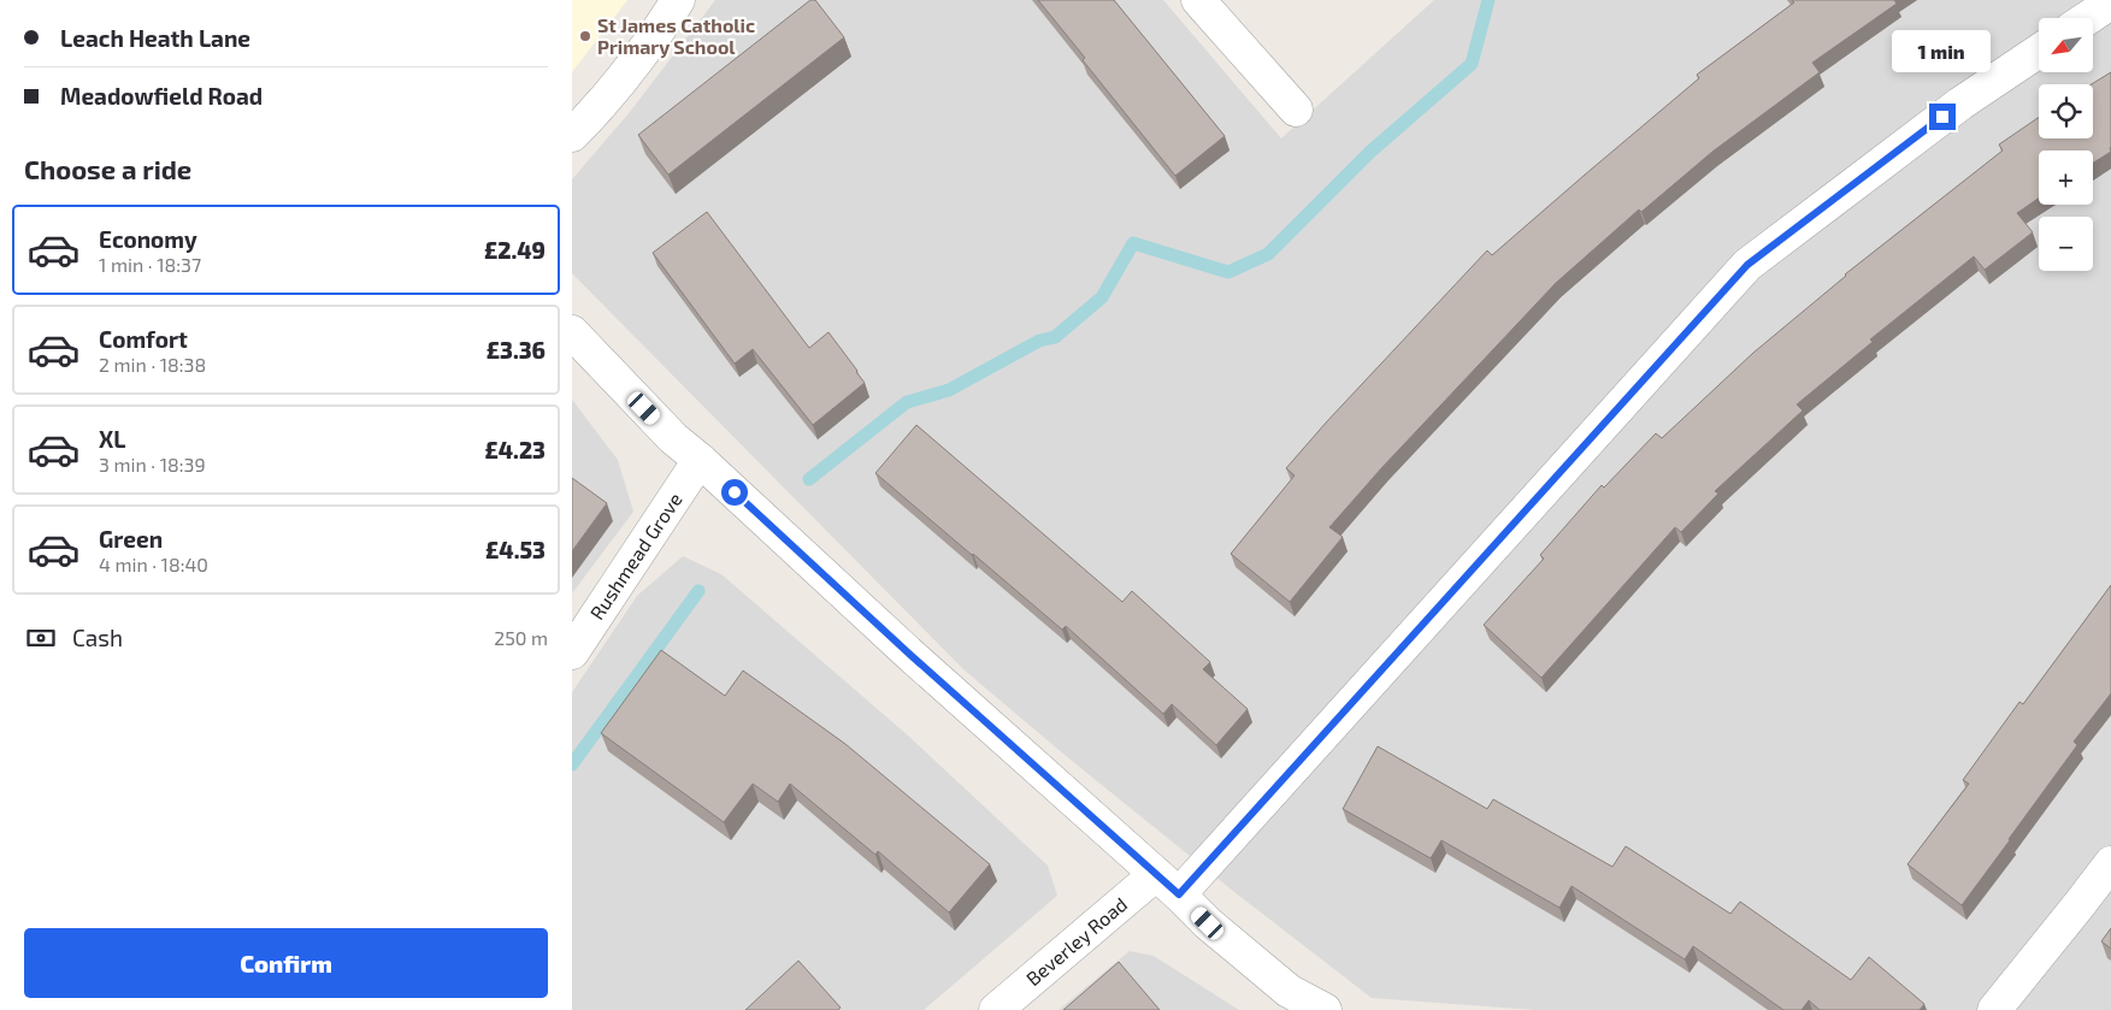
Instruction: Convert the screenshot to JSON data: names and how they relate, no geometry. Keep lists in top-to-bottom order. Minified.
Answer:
{"streets":{"street":["Rushmead Grove","Beverley Road"]},"places":["St James Catholic Primary School"],"north":"bottom left","page":{"banner":["Leach Heath Lane","Meadowfield Road"],"map_buttons":["+","−"],"bubble":"1 min","heading":"Choose a ride","list":[{"name":"Economy","note":"1 min · 18:37","value":"£2.49"},{"name":"Comfort","note":"2 min · 18:38","value":"£3.36"},{"name":"XL","note":"3 min · 18:39","value":"£4.23"},{"name":"Green","note":"4 min · 18:40","value":"£4.53"}],"pay":["Cash","250 m"],"buttons":"Confirm"}}
